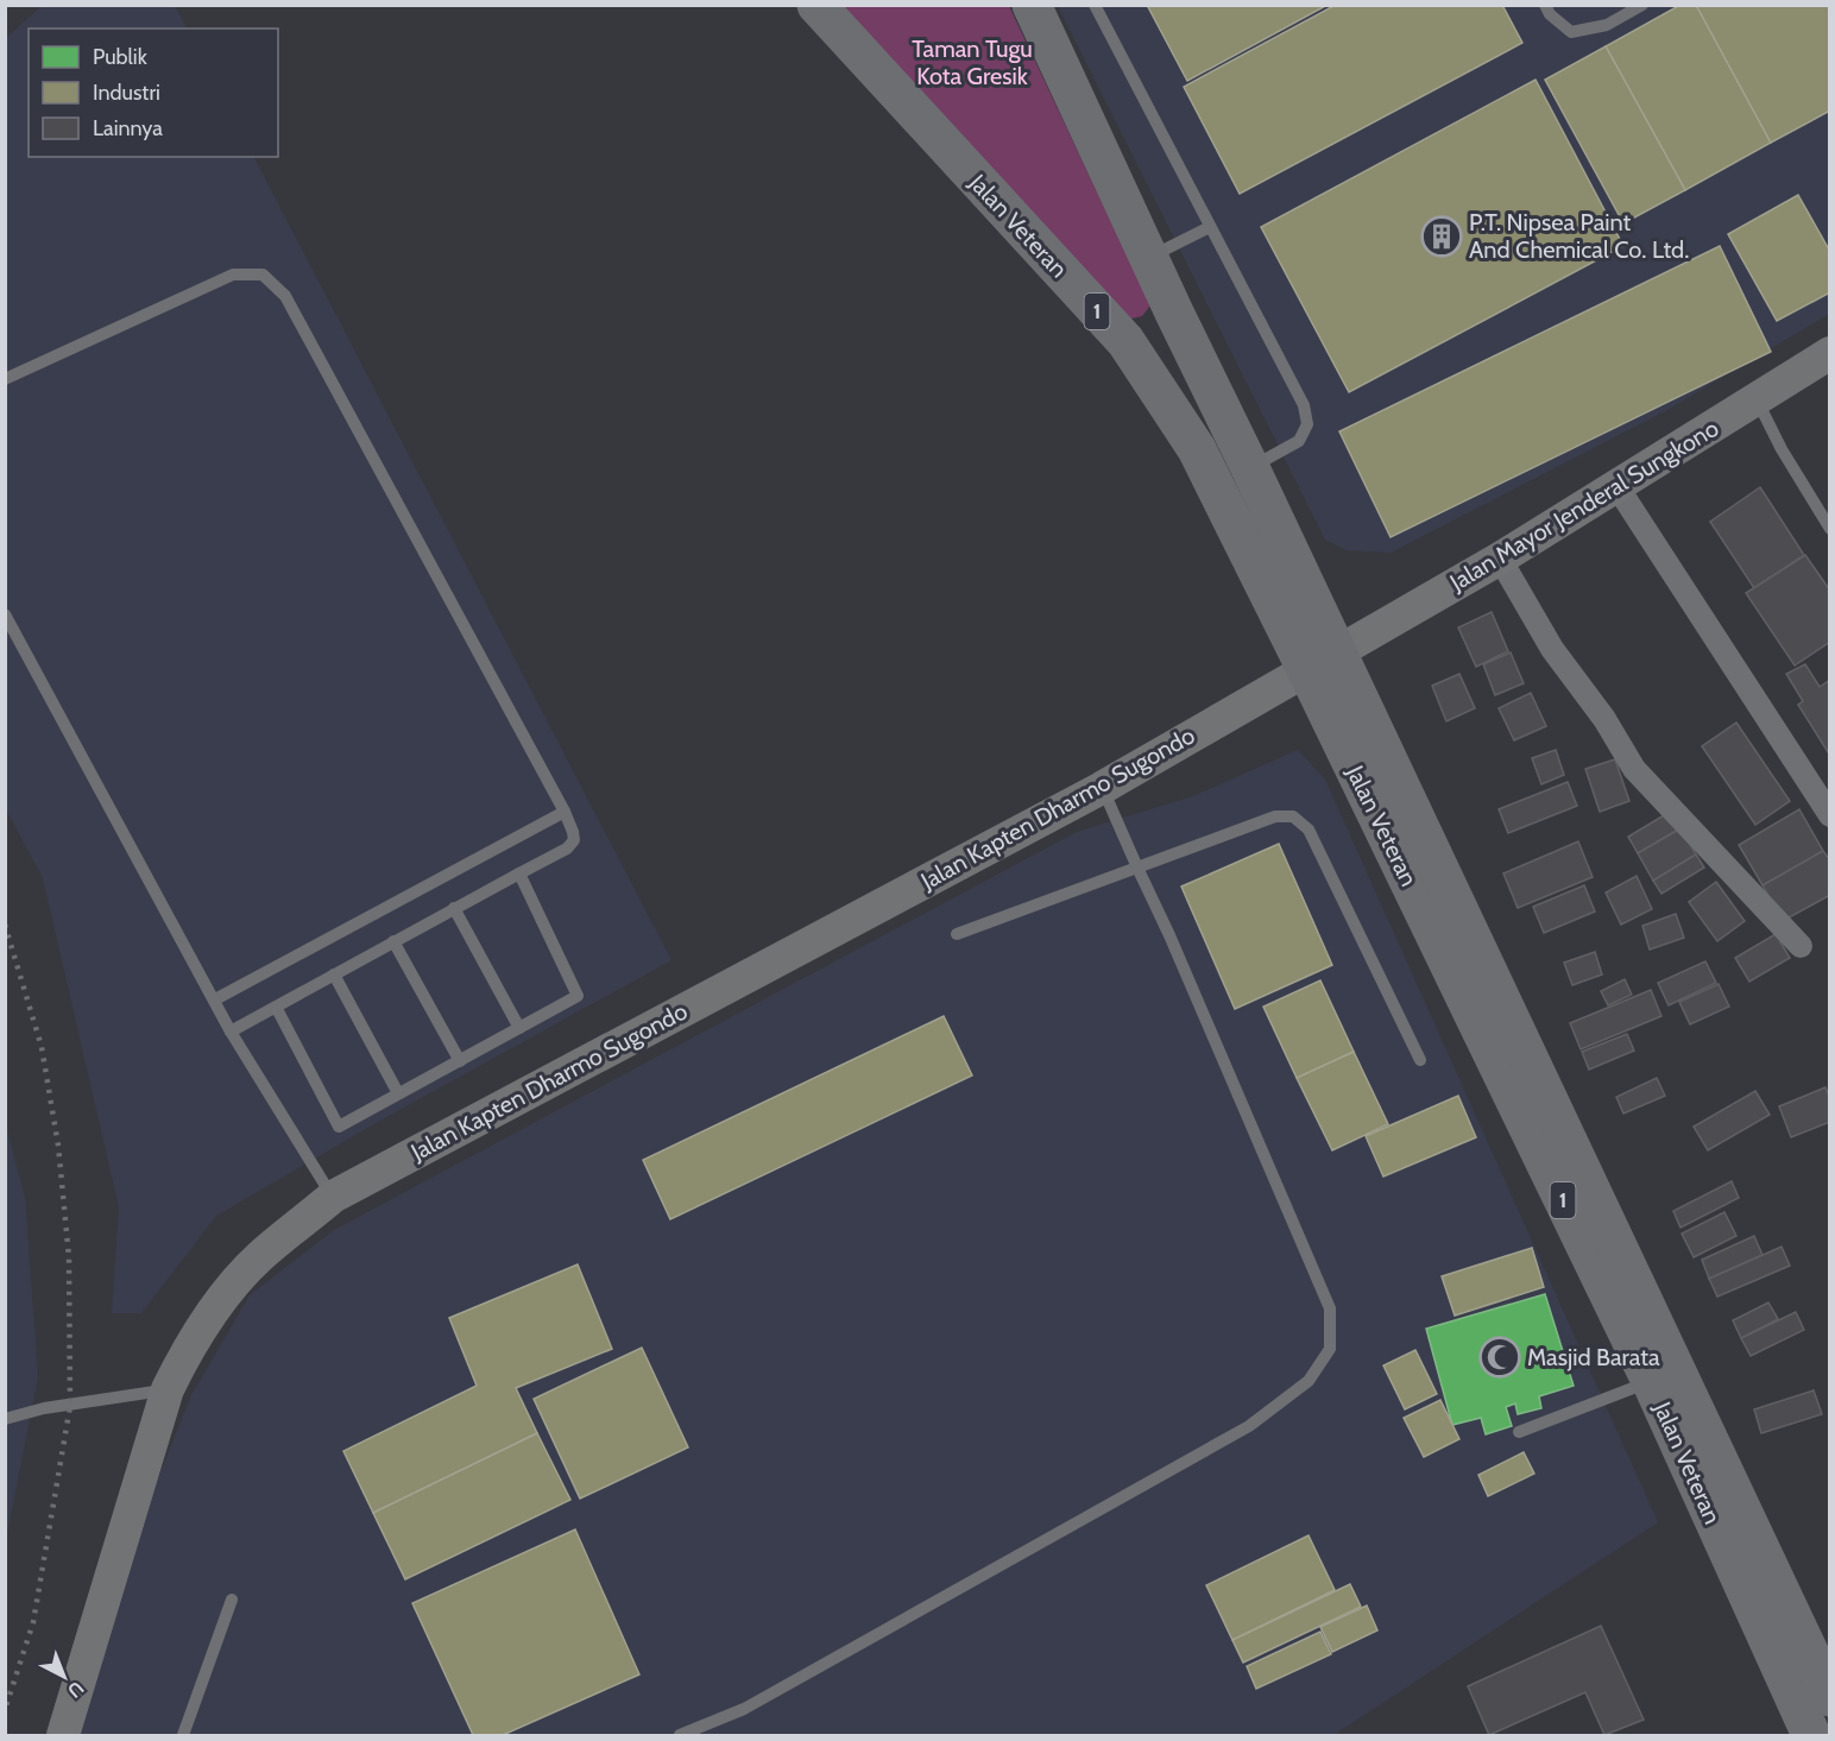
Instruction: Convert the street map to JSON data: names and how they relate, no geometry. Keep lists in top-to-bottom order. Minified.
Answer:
{"streets":{"highway":["Jalan Veteran","1"],"main road":["Jalan Mayor Jenderal Sungkono","Jalan Kapten Dharmo Sugondo"]},"crossings":[["Jalan Veteran","Jalan Mayor Jenderal Sungkono"],["Jalan Veteran","Jalan Kapten Dharmo Sugondo"],["Jalan Mayor Jenderal Sungkono","Jalan Kapten Dharmo Sugondo"]],"parks":["Taman Tugu Kota Gresik"],"places":{"building":["P.T. Nipsea Paint And Chemical Co. Ltd."],"mosque":["Masjid Barata"]},"legend":["Publik","Industri","Lainnya"],"north":"bottom right"}
